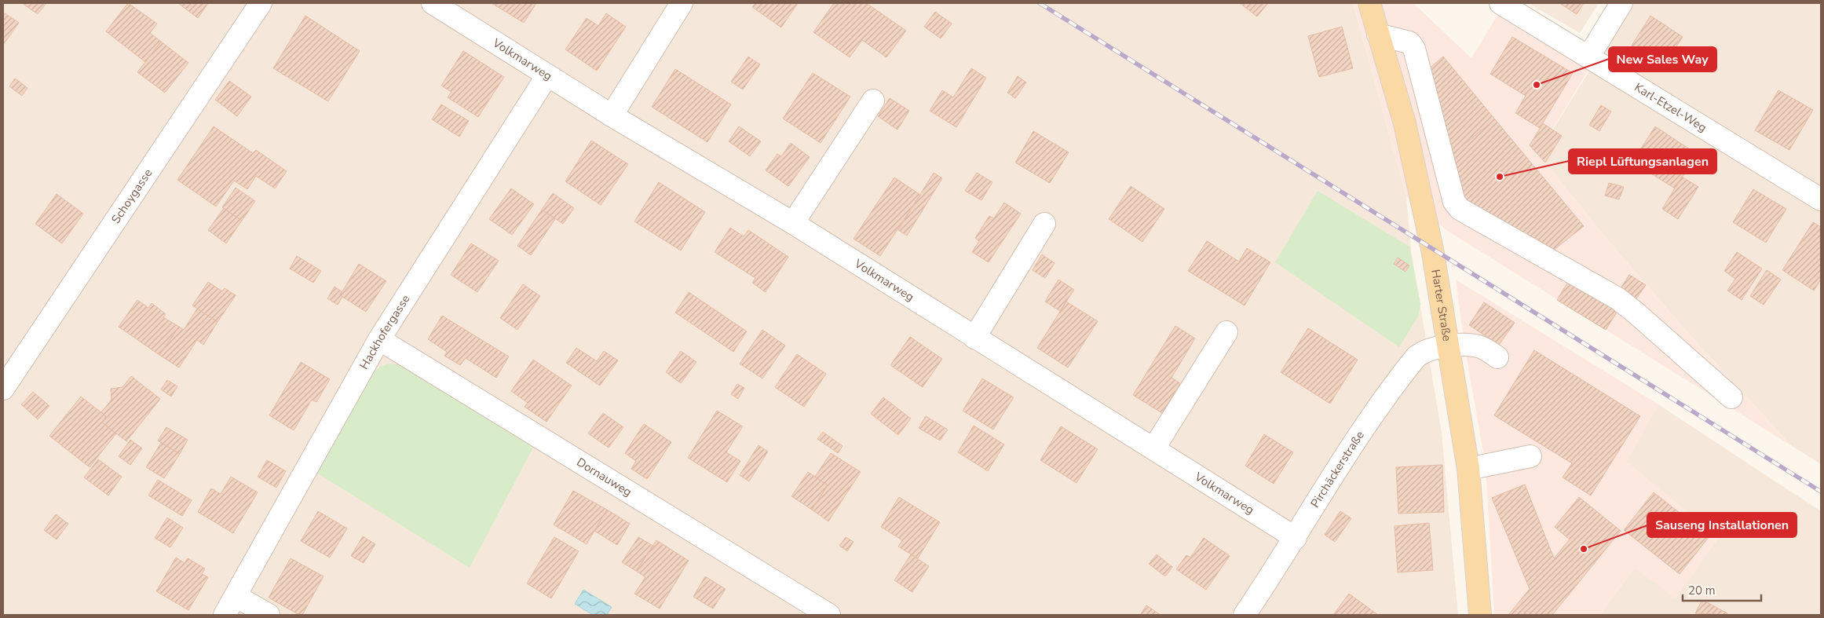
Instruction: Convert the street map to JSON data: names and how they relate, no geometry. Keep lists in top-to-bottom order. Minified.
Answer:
{"streets":{"main road":["Harter Straße"],"street":["Volkmarweg","Karl-Etzel-Weg","Schoygasse","Hackhofergasse","Pirchäckerstraße","Dornauweg"]},"crossings":[["Volkmarweg","Hackhofergasse"],["Volkmarweg","Pirchäckerstraße"],["Harter Straße","Pirchäckerstraße"],["Hackhofergasse","Dornauweg"]],"places":["New Sales Way","Riepl Lüftungsanlagen","Sauseng Installationen"],"scale_bar":"20 m"}
